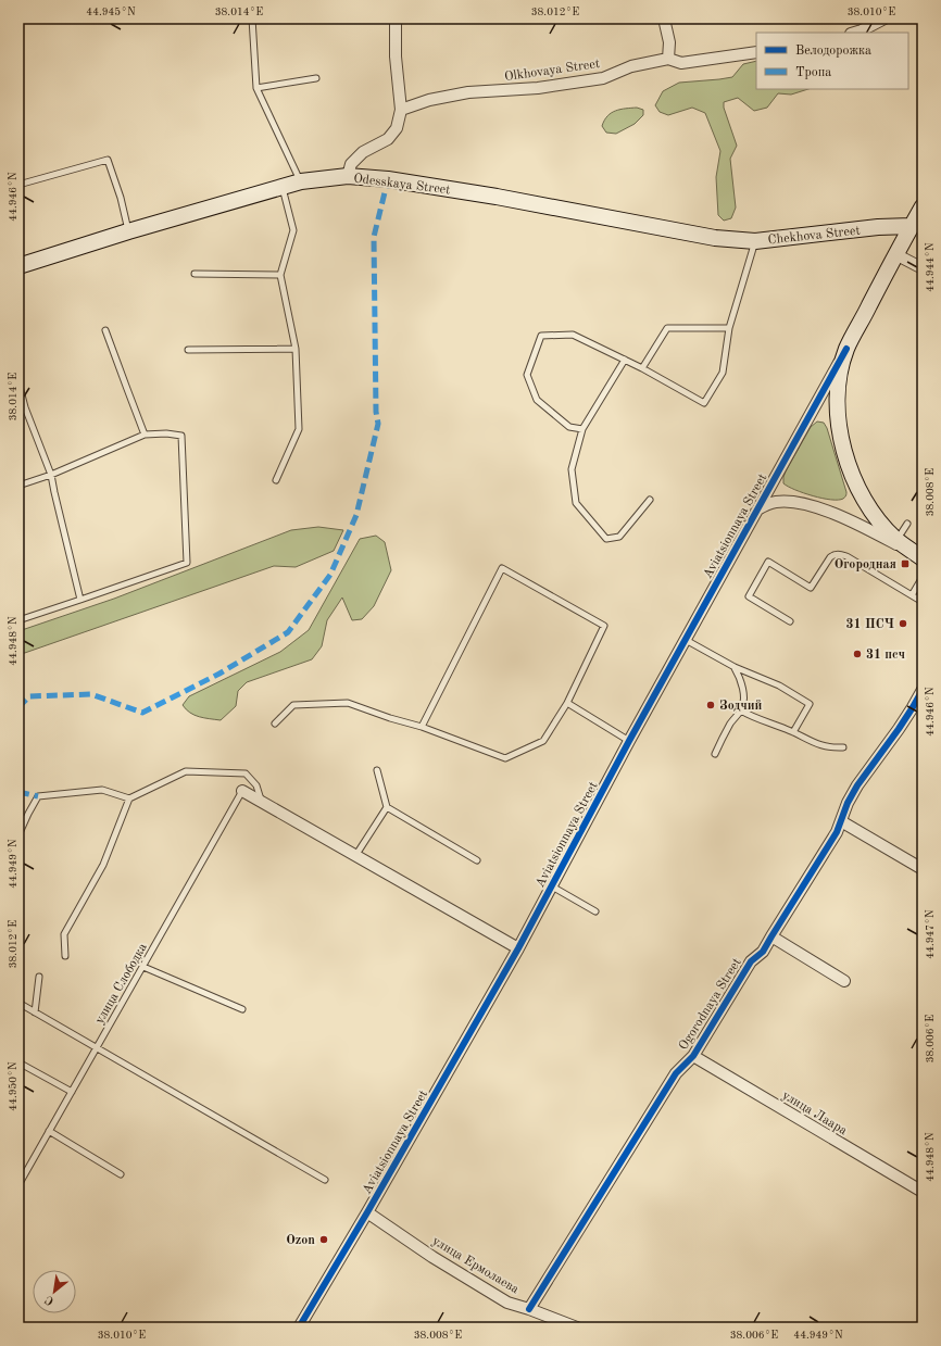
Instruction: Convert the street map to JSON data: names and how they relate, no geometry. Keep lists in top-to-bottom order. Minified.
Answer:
{"streets":{"main road":["Odesskaya Street","Chekhova Street","Aviatsionnaya Street"],"street":["Olkhovaya Street","Ogorodnaya Street","улица Лаара","улица Ермолаева"],"lane":["улица Слободка"]},"crossings":[["Odesskaya Street","Chekhova Street"],["Chekhova Street","Aviatsionnaya Street"],["Aviatsionnaya Street","улица Ермолаева"],["Ogorodnaya Street","улица Лаара"],["Ogorodnaya Street","улица Ермолаева"]],"places":{"transit":["Огородная"],"other":["31 ПСЧ","31 псч","Зодчий","Ozon"]},"legend":["Велодорожка","Тропа"],"north":"bottom left","coordinates":["44.945°N","38.014°E","38.012°E","38.010°E","44.946°N","44.944°N","38.008°E","44.948°N","44.949°N","44.947°N","38.006°E","44.950°N"]}
